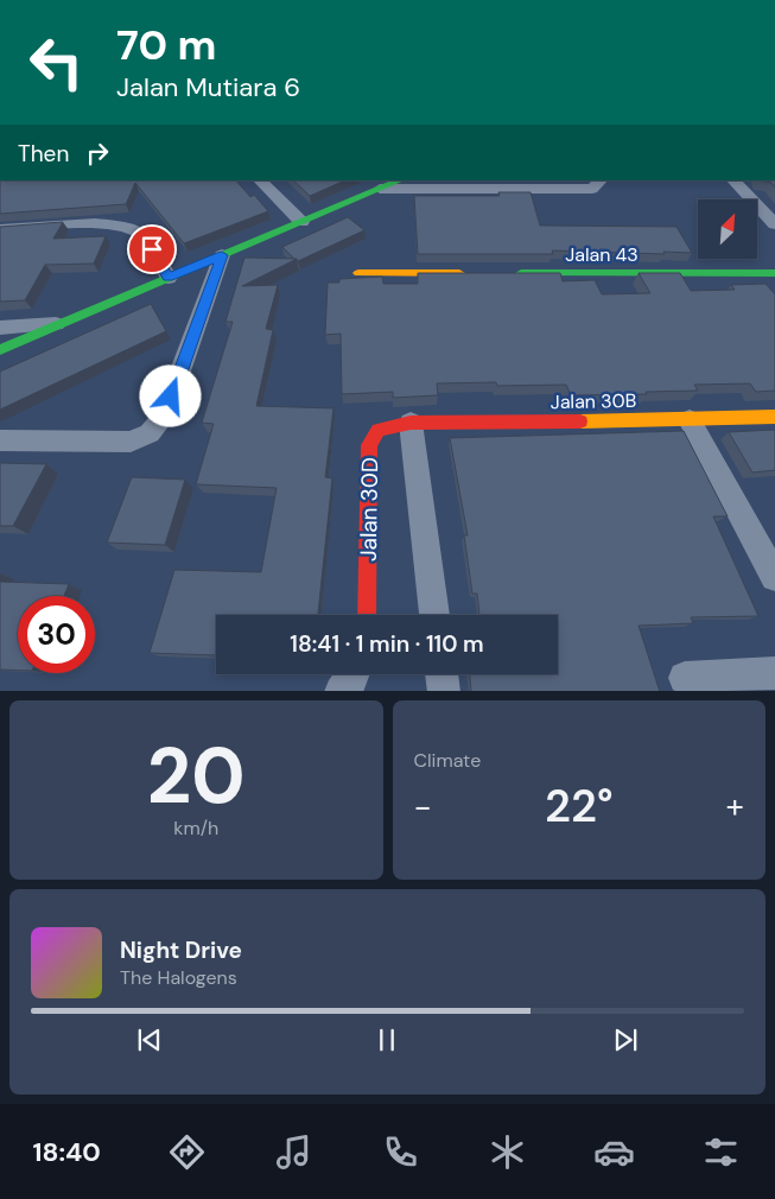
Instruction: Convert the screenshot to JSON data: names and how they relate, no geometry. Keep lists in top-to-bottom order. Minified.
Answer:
{"streets":{"street":["Jalan 43","Jalan 30B","Jalan 30D"]},"crossings":[["Jalan 30B","Jalan 30D"]],"north":"top right","page":{"turn":["70 m","Jalan Mutiara 6"],"then":"Then","limit":"30","trip":"18:41 · 1 min · 110 m","tile":[["20","km/h"],"Climate"],"heat":["−","22°","+"],"song":["Night Drive","The Halogens"],"tabs":"18:40"}}
